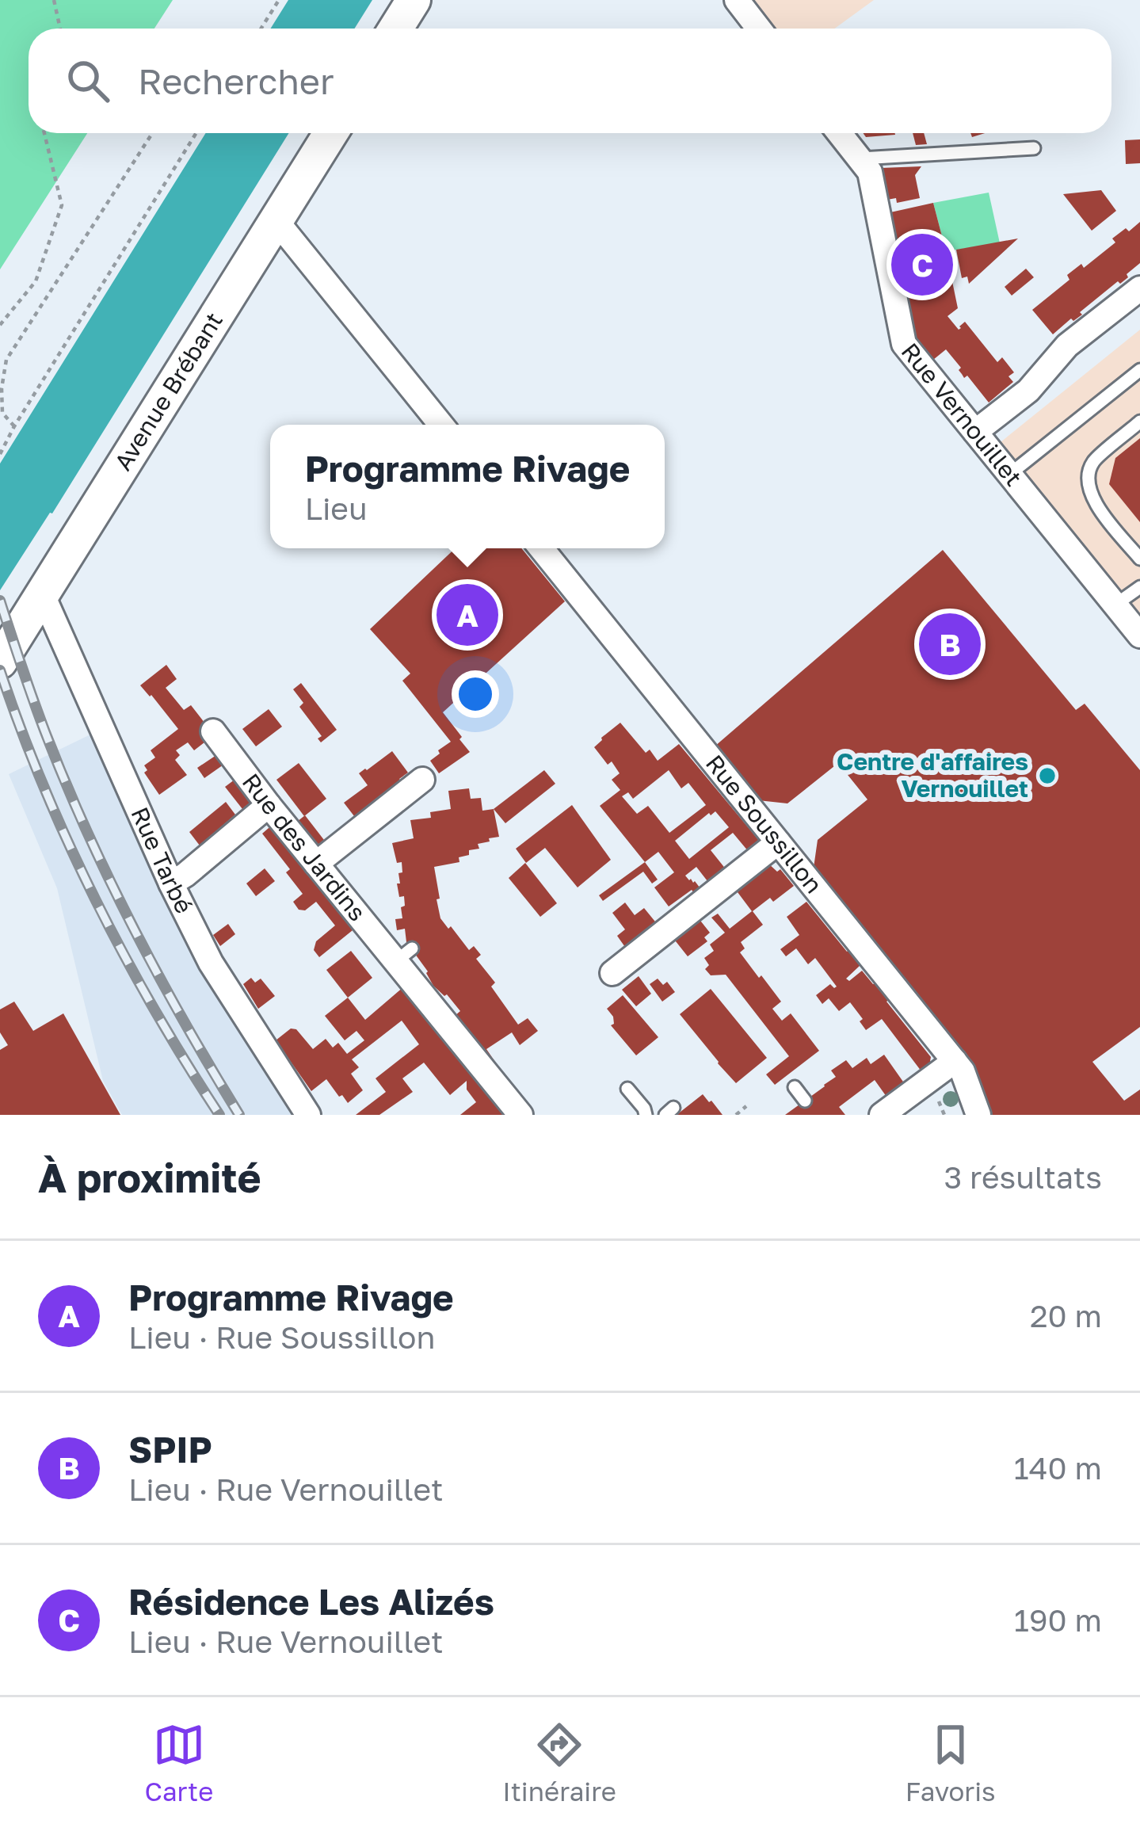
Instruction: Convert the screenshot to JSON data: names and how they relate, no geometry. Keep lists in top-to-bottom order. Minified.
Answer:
{"streets":{"main road":["Avenue Brébant"],"street":["Rue Vernouillet","Rue Soussillon","Rue des Jardins","Rue Tarbé"]},"crossings":[["Avenue Brébant","Rue Tarbé"]],"places":["Centre d'affaires Vernouillet"],"page":{"search":"Rechercher","pins":["C","A","B"],"popup":["Programme Rivage","Lieu"],"heading":["À proximité","3 résultats"],"list":[{"mark":"A","name":"Programme Rivage","note":"Lieu · Rue Soussillon","value":"20 m"},{"mark":"B","name":"SPIP","note":"Lieu · Rue Vernouillet","value":"140 m"},{"mark":"C","name":"Résidence Les Alizés","note":"Lieu · Rue Vernouillet","value":"190 m"}],"nav":["Carte","Itinéraire","Favoris"]}}
